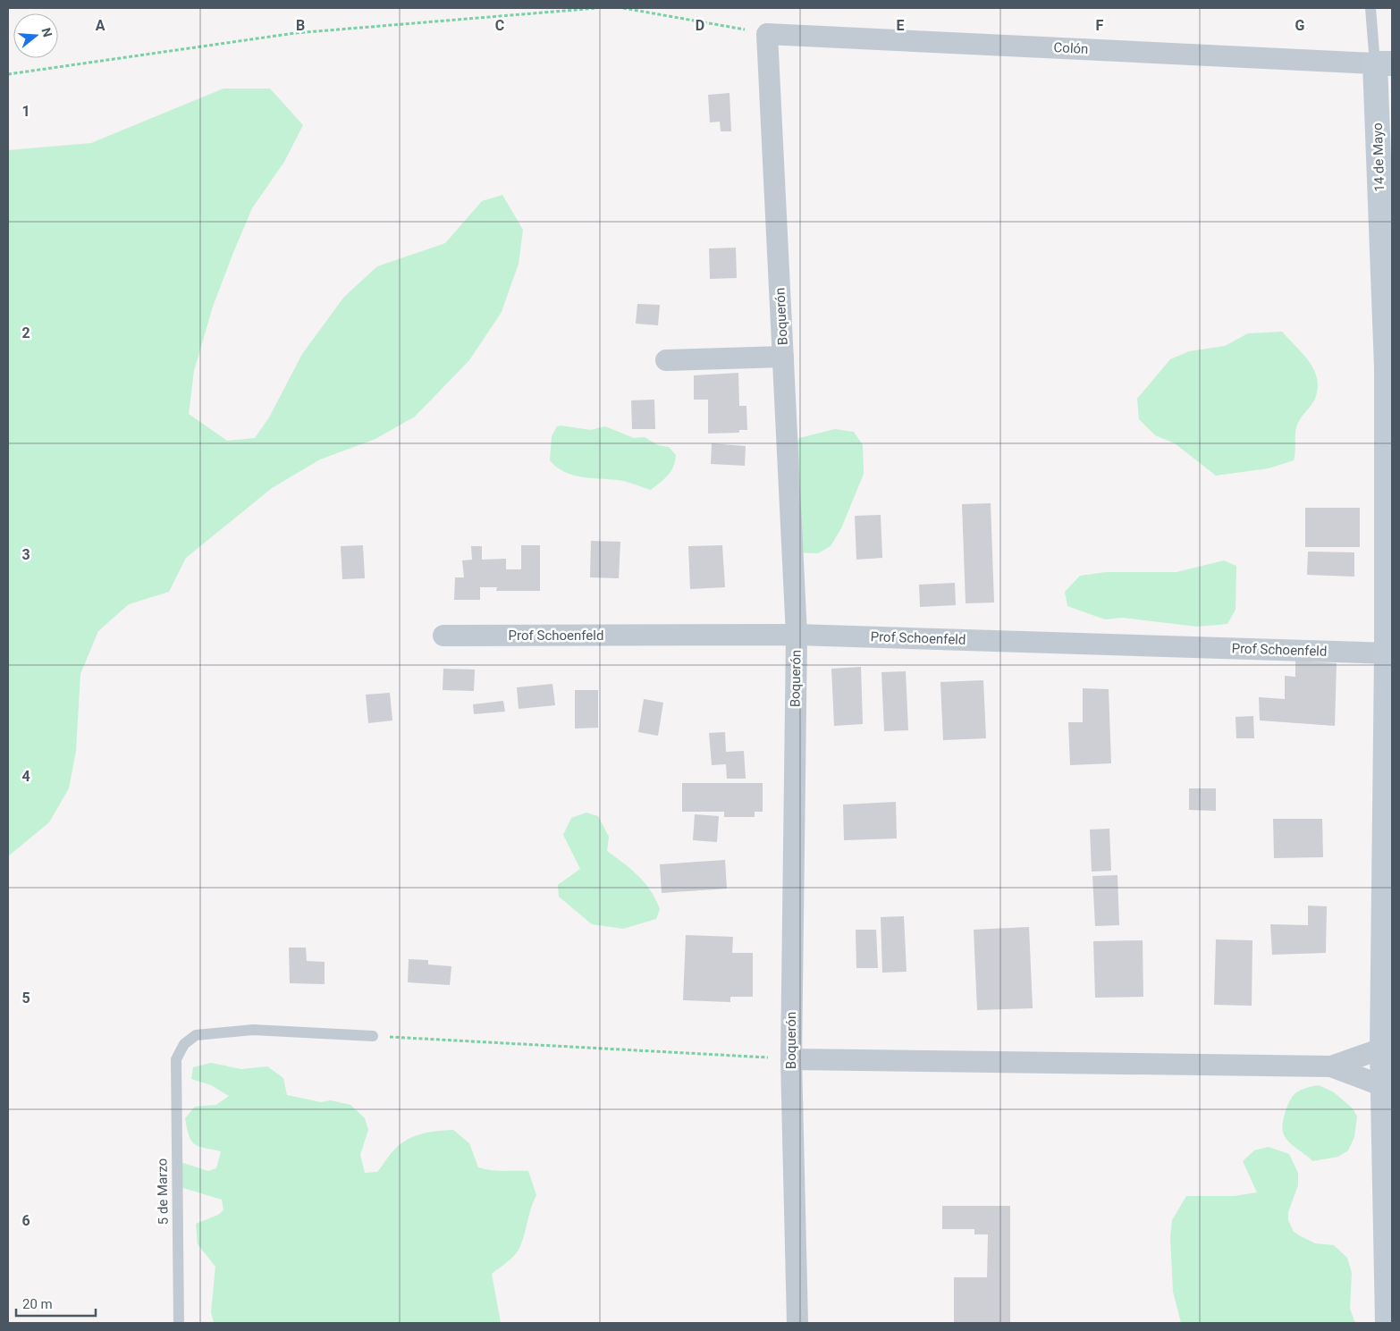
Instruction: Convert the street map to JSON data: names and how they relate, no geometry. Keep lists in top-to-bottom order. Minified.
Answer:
{"streets":{"street":["Colón","14 de Mayo","Boquerón","Prof Schoenfeld"],"lane":["5 de Marzo"]},"crossings":[["Colón","14 de Mayo"],["Colón","Boquerón"],["14 de Mayo","Prof Schoenfeld"],["Boquerón","Prof Schoenfeld"]],"scale_bar":"20 m","north":"right","grid":{"columns":["A","B","C","D","E","F","G"],"rows":["1","2","3","4","5","6"]}}
